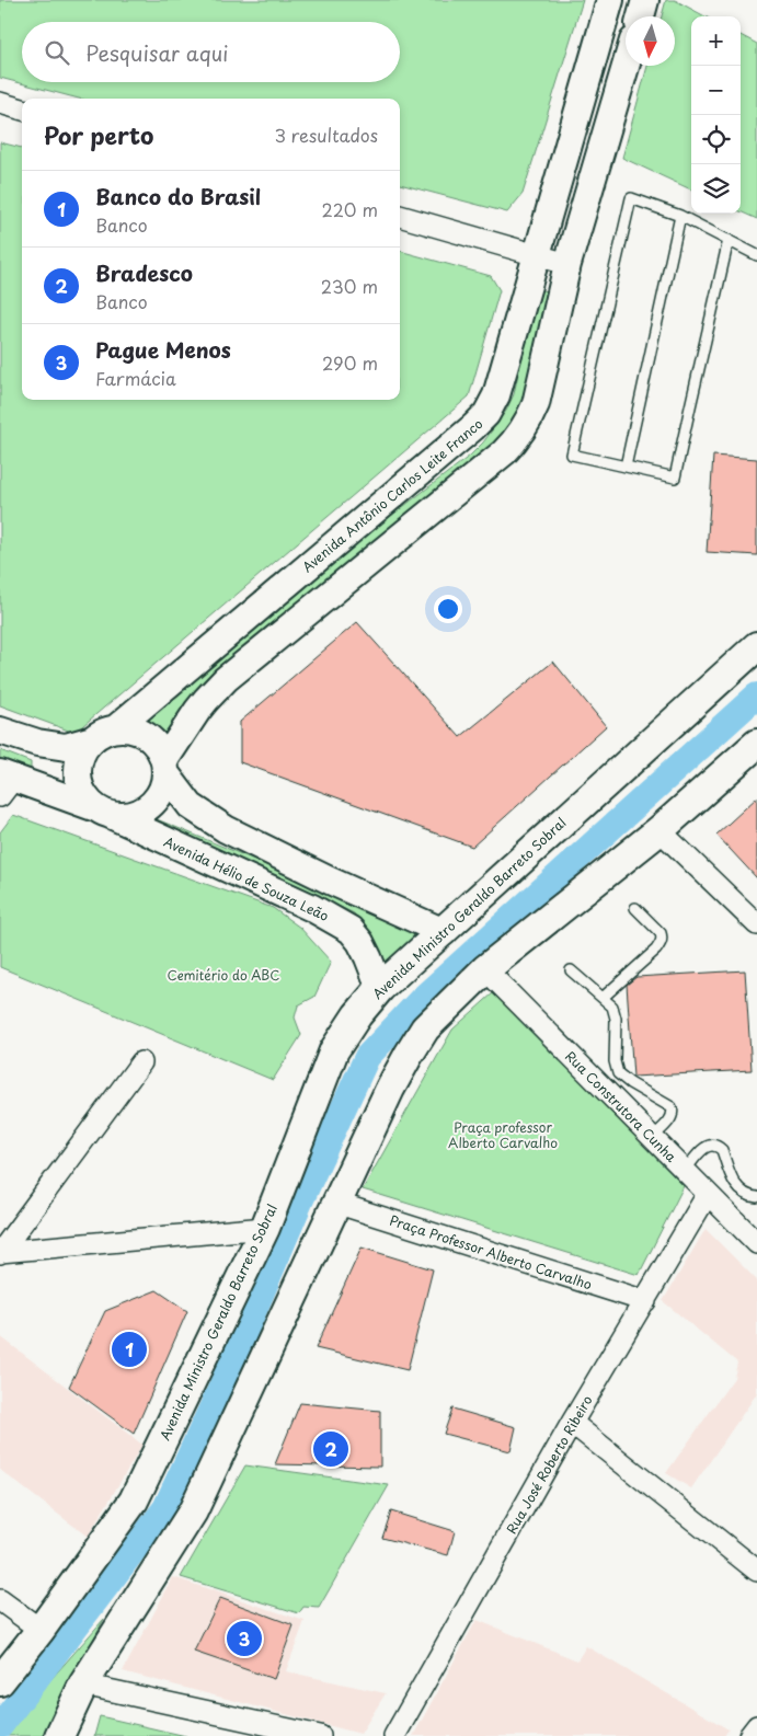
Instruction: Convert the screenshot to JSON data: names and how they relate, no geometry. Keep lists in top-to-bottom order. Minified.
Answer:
{"streets":{"main road":["Avenida Ministro Geraldo Barreto Sobral"],"street":["Avenida Antônio Carlos Leite Franco","Avenida Hélio de Souza Leão","Rua Construtora Cunha","Praça Professor Alberto Carvalho","Rua José Roberto Ribeiro"]},"crossings":[["Avenida Antônio Carlos Leite Franco","Avenida Hélio de Souza Leão"],["Avenida Hélio de Souza Leão","Avenida Ministro Geraldo Barreto Sobral"],["Rua Construtora Cunha","Rua José Roberto Ribeiro"],["Praça Professor Alberto Carvalho","Rua José Roberto Ribeiro"]],"parks":["Cemitério do ABC","Praça professor Alberto Carvalho"],"north":"bottom","page":{"map_buttons":["+","−"],"search":"Pesquisar aqui","heading":["Por perto","3 resultados"],"list":[{"mark":"1","name":"Banco do Brasil","note":"Banco","value":"220 m"},{"mark":"2","name":"Bradesco","note":"Banco","value":"230 m"},{"mark":"3","name":"Pague Menos","note":"Farmácia","value":"290 m"}],"pins":["1","2","3"]}}
